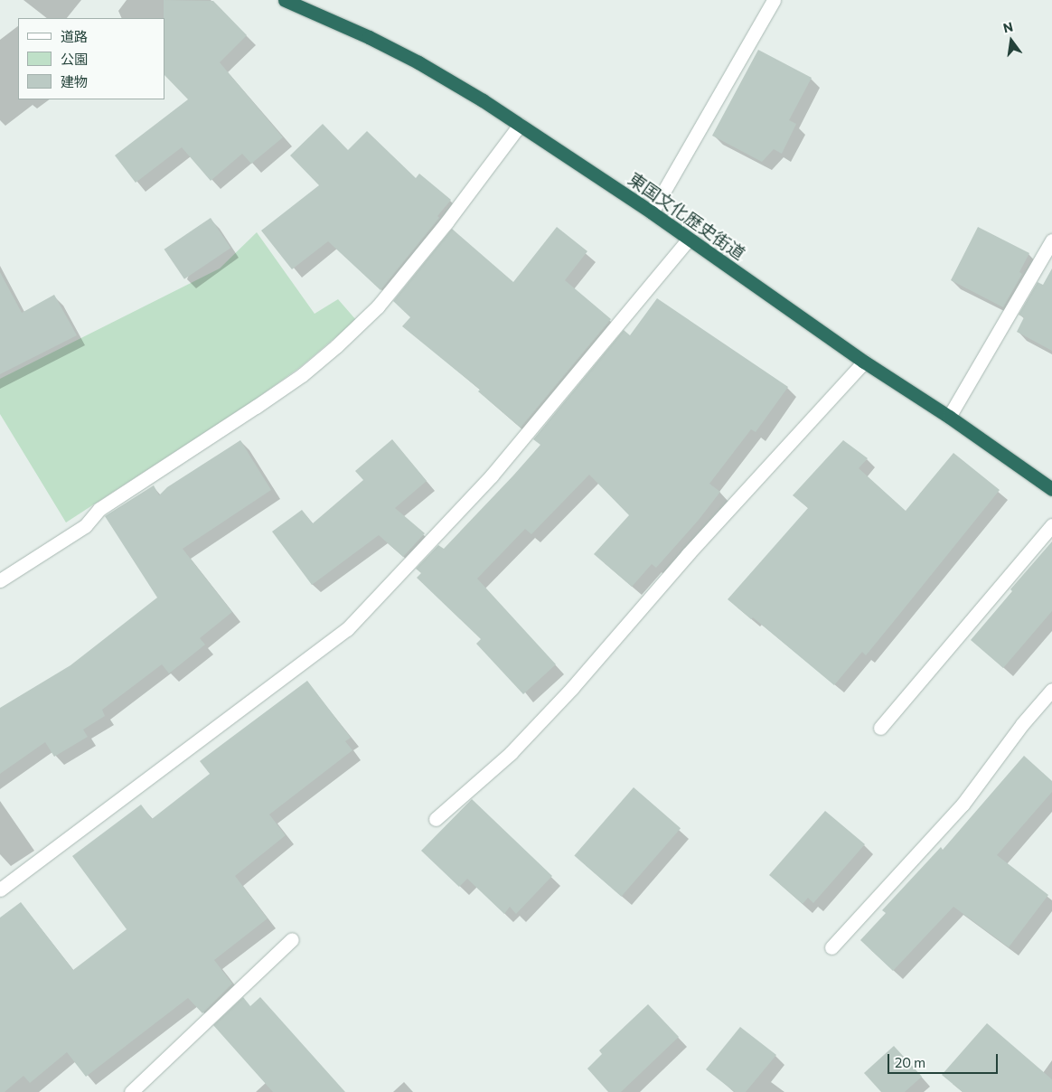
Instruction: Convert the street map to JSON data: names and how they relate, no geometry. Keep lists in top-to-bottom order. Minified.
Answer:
{"streets":{"highway":["東国文化歴史街道"]},"legend":["道路","公園","建物"],"scale_bar":"20 m","north":"top"}
